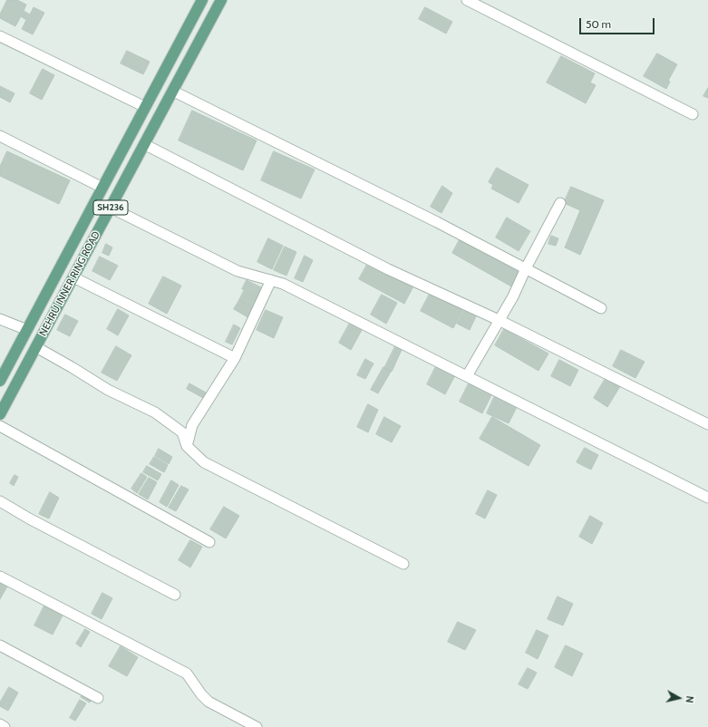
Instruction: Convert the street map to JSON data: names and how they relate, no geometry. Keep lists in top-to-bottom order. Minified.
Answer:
{"streets":{"main road":["SH236","NEHRU INNER RING ROAD"]},"scale_bar":"50 m","north":"right"}
